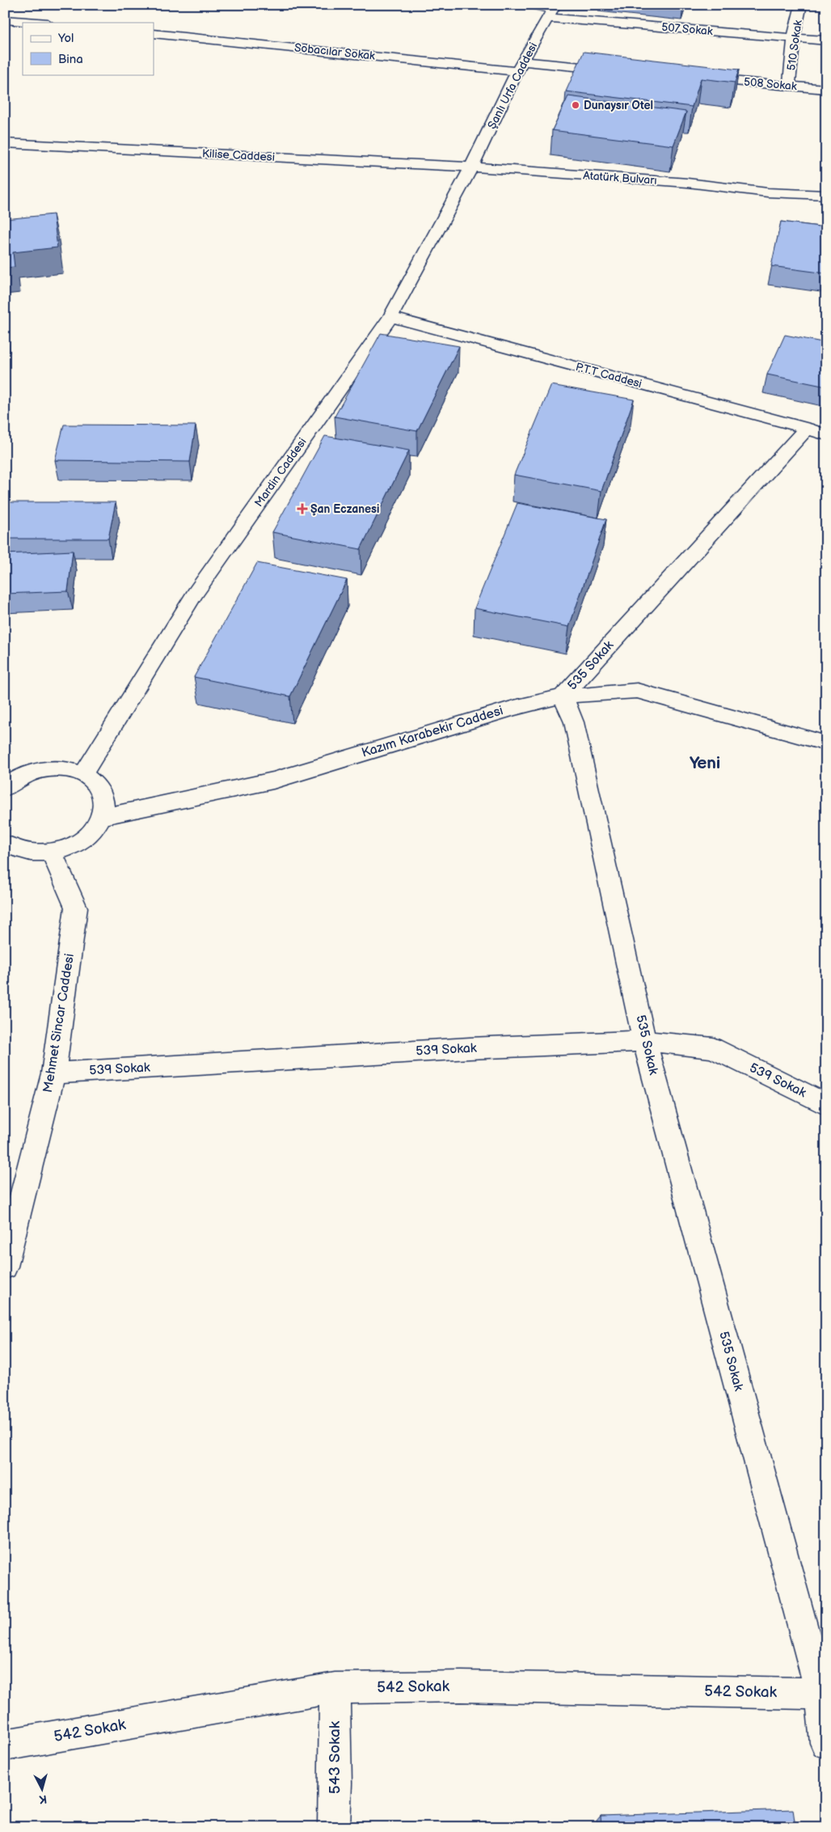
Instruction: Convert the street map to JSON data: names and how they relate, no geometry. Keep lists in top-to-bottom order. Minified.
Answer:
{"streets":{"street":["507 Sokak","510 Sokak","Sobacılar Sokak","508 Sokak","Şanlı Urfa Caddesi","Kilise Caddesi","Atatürk Bulvarı","P.T.T Caddesi","Mardin Caddesi","535 Sokak","Kazım Karabekir Caddesi","Mehmet Sincar Caddesi","539 Sokak","542 Sokak","543 Sokak"]},"crossings":[["507 Sokak","510 Sokak"],["507 Sokak","Şanlı Urfa Caddesi"],["510 Sokak","508 Sokak"],["Sobacılar Sokak","Şanlı Urfa Caddesi"],["Şanlı Urfa Caddesi","Kilise Caddesi"],["Şanlı Urfa Caddesi","Atatürk Bulvarı"],["Şanlı Urfa Caddesi","Mardin Caddesi"],["Kilise Caddesi","Atatürk Bulvarı"],["Kilise Caddesi","Mardin Caddesi"],["Atatürk Bulvarı","Mardin Caddesi"],["P.T.T Caddesi","Mardin Caddesi"],["P.T.T Caddesi","535 Sokak"],["535 Sokak","Kazım Karabekir Caddesi"],["535 Sokak","539 Sokak"],["535 Sokak","542 Sokak"],["Mehmet Sincar Caddesi","539 Sokak"],["542 Sokak","543 Sokak"]],"districts":["Yeni"],"places":{"other":["Dunaysır Otel"],"health":["Şan Eczanesi"]},"legend":["Yol","Bina"],"north":"bottom"}
